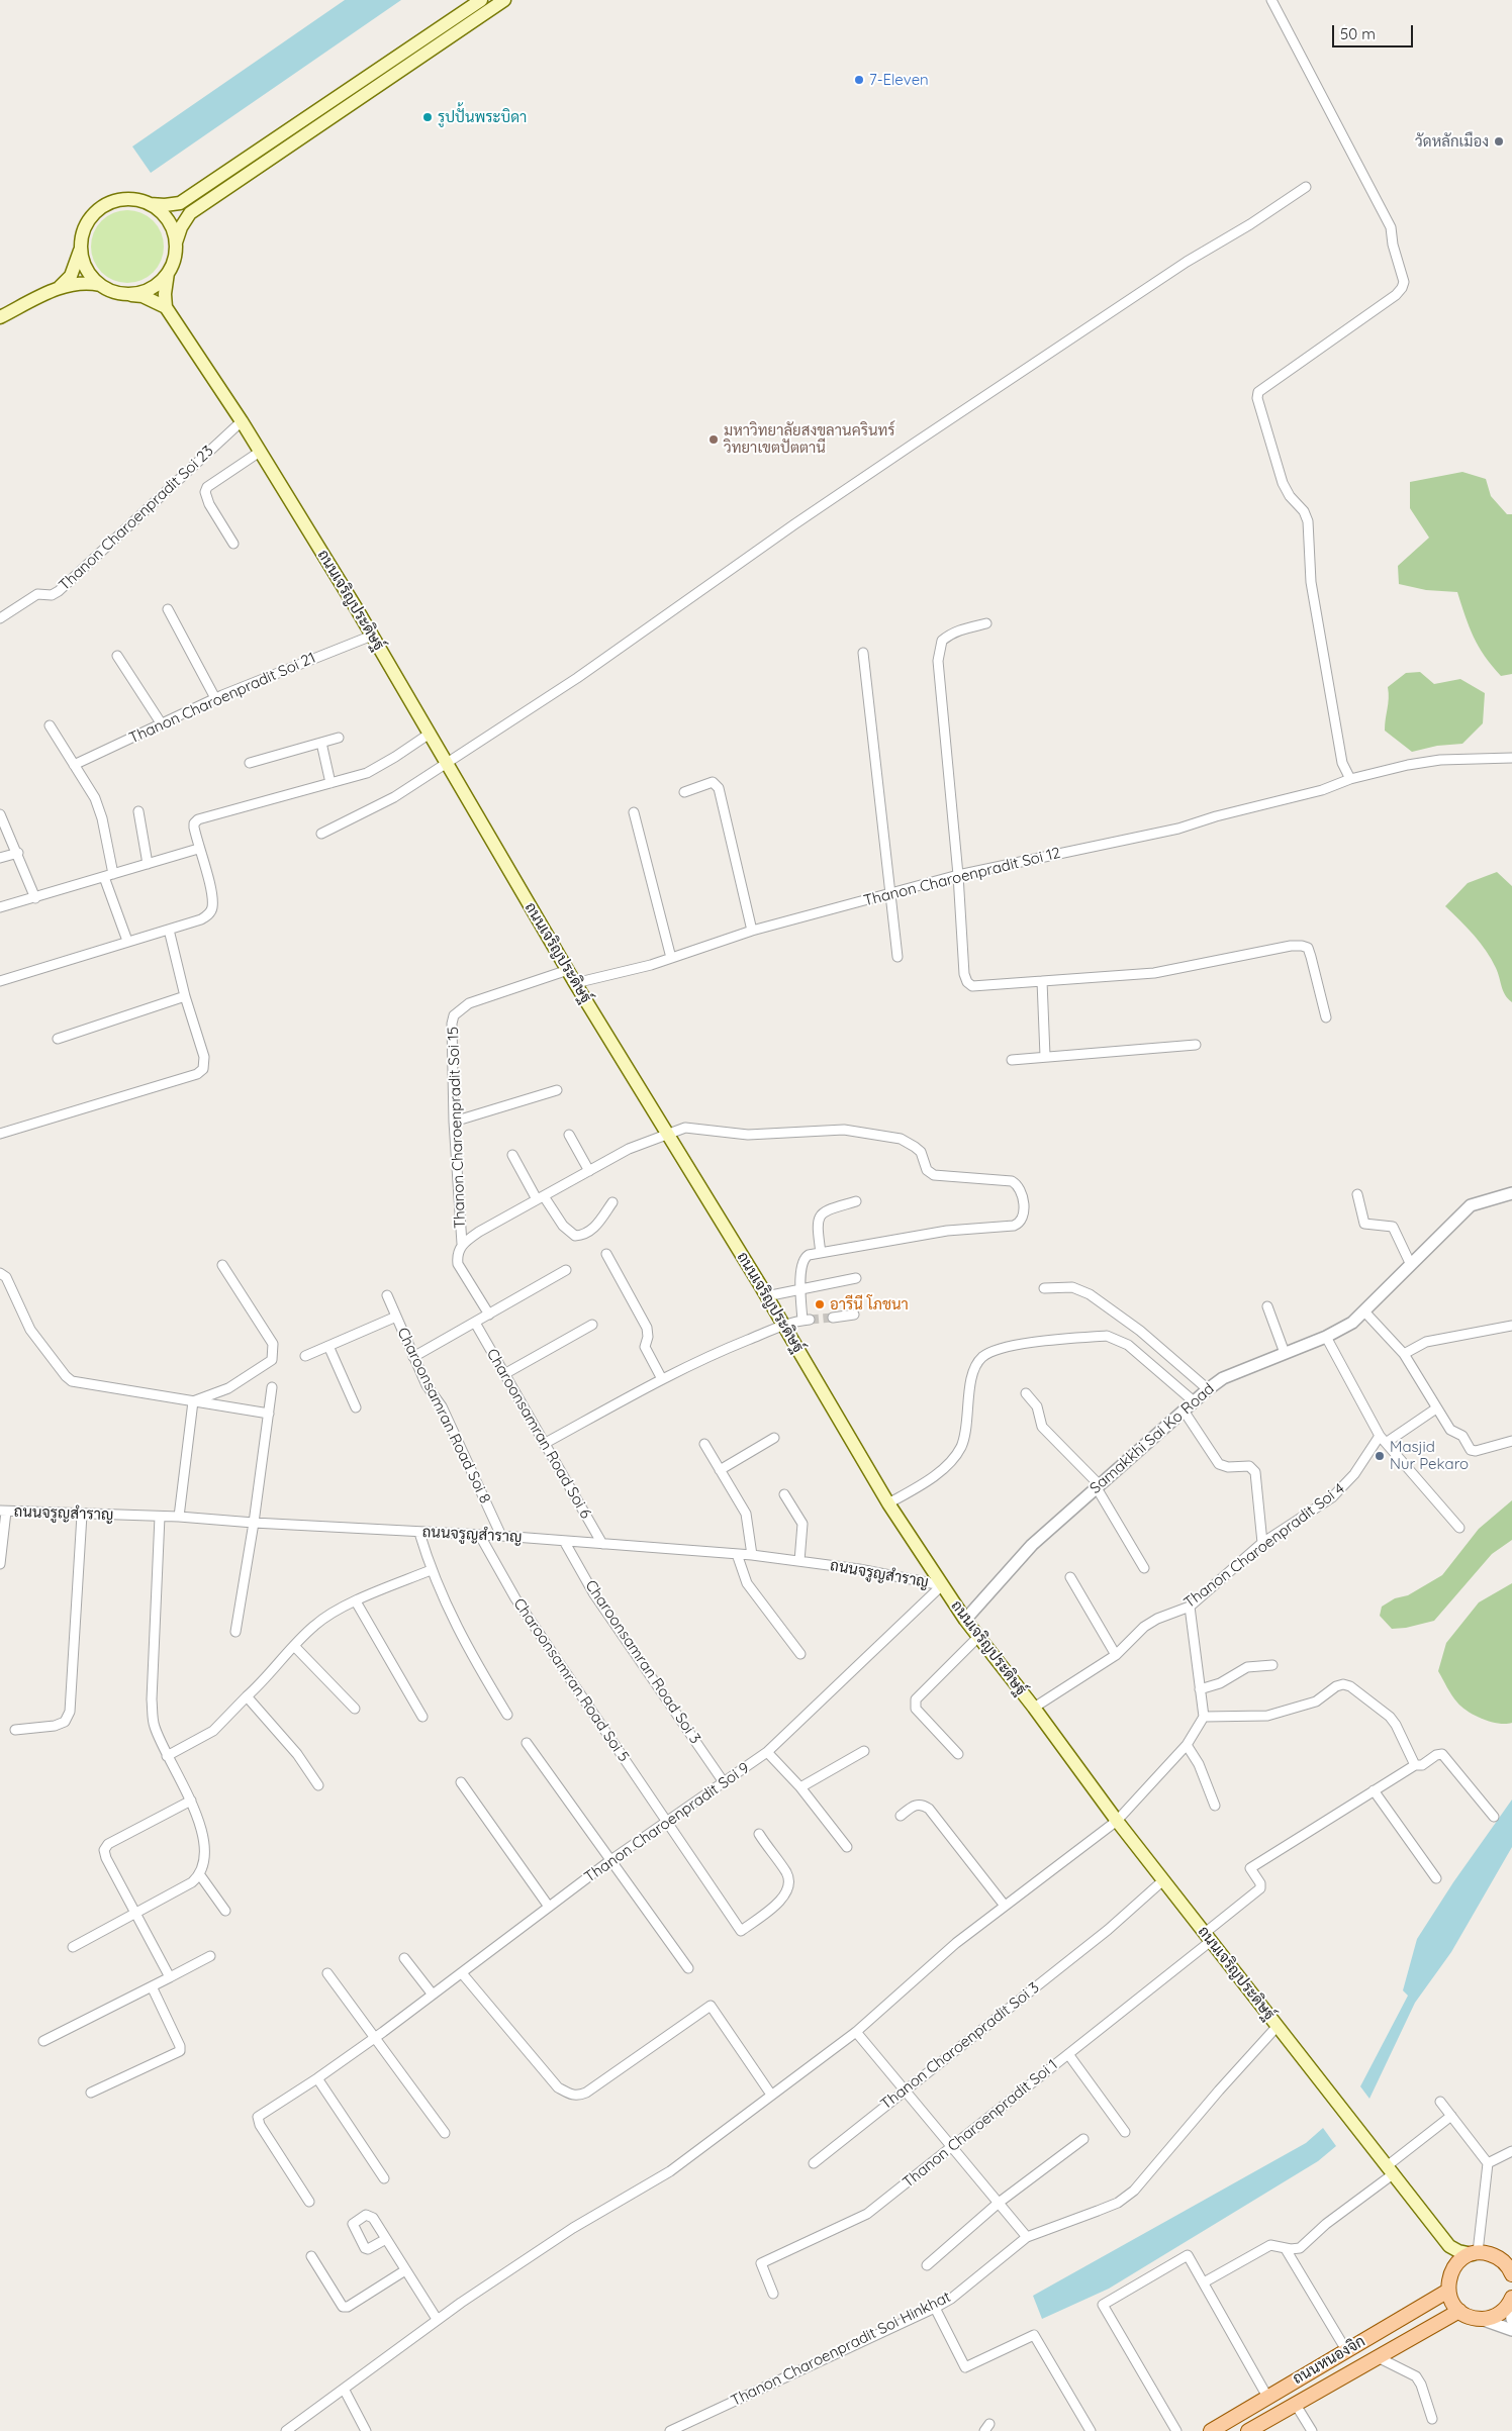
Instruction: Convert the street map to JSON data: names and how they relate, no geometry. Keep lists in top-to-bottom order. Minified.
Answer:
{"streets":{"main road":["ถนนเจริญประดิษฐ์","ถนนหนองจิก"],"street":["Thanon Charoenpradit Soi 23","Thanon Charoenpradit Soi 21","Thanon Charoenpradit Soi 12","Thanon Charoenpradit Soi 15","Charoonsamran Road Soi 8","Charoonsamran Road Soi 6","Samakkhi Sai Ko Road","ถนนจรูญสำราญ","Thanon Charoenpradit Soi 4","Charoonsamran Road Soi 3","Charoonsamran Road Soi 5","Thanon Charoenpradit Soi 9","Thanon Charoenpradit Soi 3","Thanon Charoenpradit Soi 1","Thanon Charoenpradit Soi Hinkhat"]},"crossings":[["Thanon Charoenpradit Soi 23","ถนนเจริญประดิษฐ์"],["ถนนเจริญประดิษฐ์","Thanon Charoenpradit Soi 21"],["ถนนเจริญประดิษฐ์","Thanon Charoenpradit Soi 12"],["ถนนเจริญประดิษฐ์","Thanon Charoenpradit Soi 15"],["ถนนเจริญประดิษฐ์","Samakkhi Sai Ko Road"],["ถนนเจริญประดิษฐ์","ถนนจรูญสำราญ"],["ถนนเจริญประดิษฐ์","Thanon Charoenpradit Soi 4"],["ถนนเจริญประดิษฐ์","Thanon Charoenpradit Soi 9"],["ถนนเจริญประดิษฐ์","Thanon Charoenpradit Soi 3"],["ถนนเจริญประดิษฐ์","Thanon Charoenpradit Soi 1"],["ถนนเจริญประดิษฐ์","Thanon Charoenpradit Soi Hinkhat"],["Charoonsamran Road Soi 8","ถนนจรูญสำราญ"],["Charoonsamran Road Soi 6","ถนนจรูญสำราญ"],["ถนนจรูญสำราญ","Charoonsamran Road Soi 3"],["ถนนจรูญสำราญ","Charoonsamran Road Soi 5"],["ถนนจรูญสำราญ","Thanon Charoenpradit Soi 9"],["Charoonsamran Road Soi 3","Thanon Charoenpradit Soi 9"],["Charoonsamran Road Soi 5","Thanon Charoenpradit Soi 9"]],"places":["7-Eleven","รูปปั้นพระบิดา","วัดหลักเมือง","มหาวิทยาลัยสงขลานครินทร์ วิทยาเขตปัตตานี","อารีนี โภชนา","Masjid Nur Pekaro"],"scale_bar":"50 m"}
